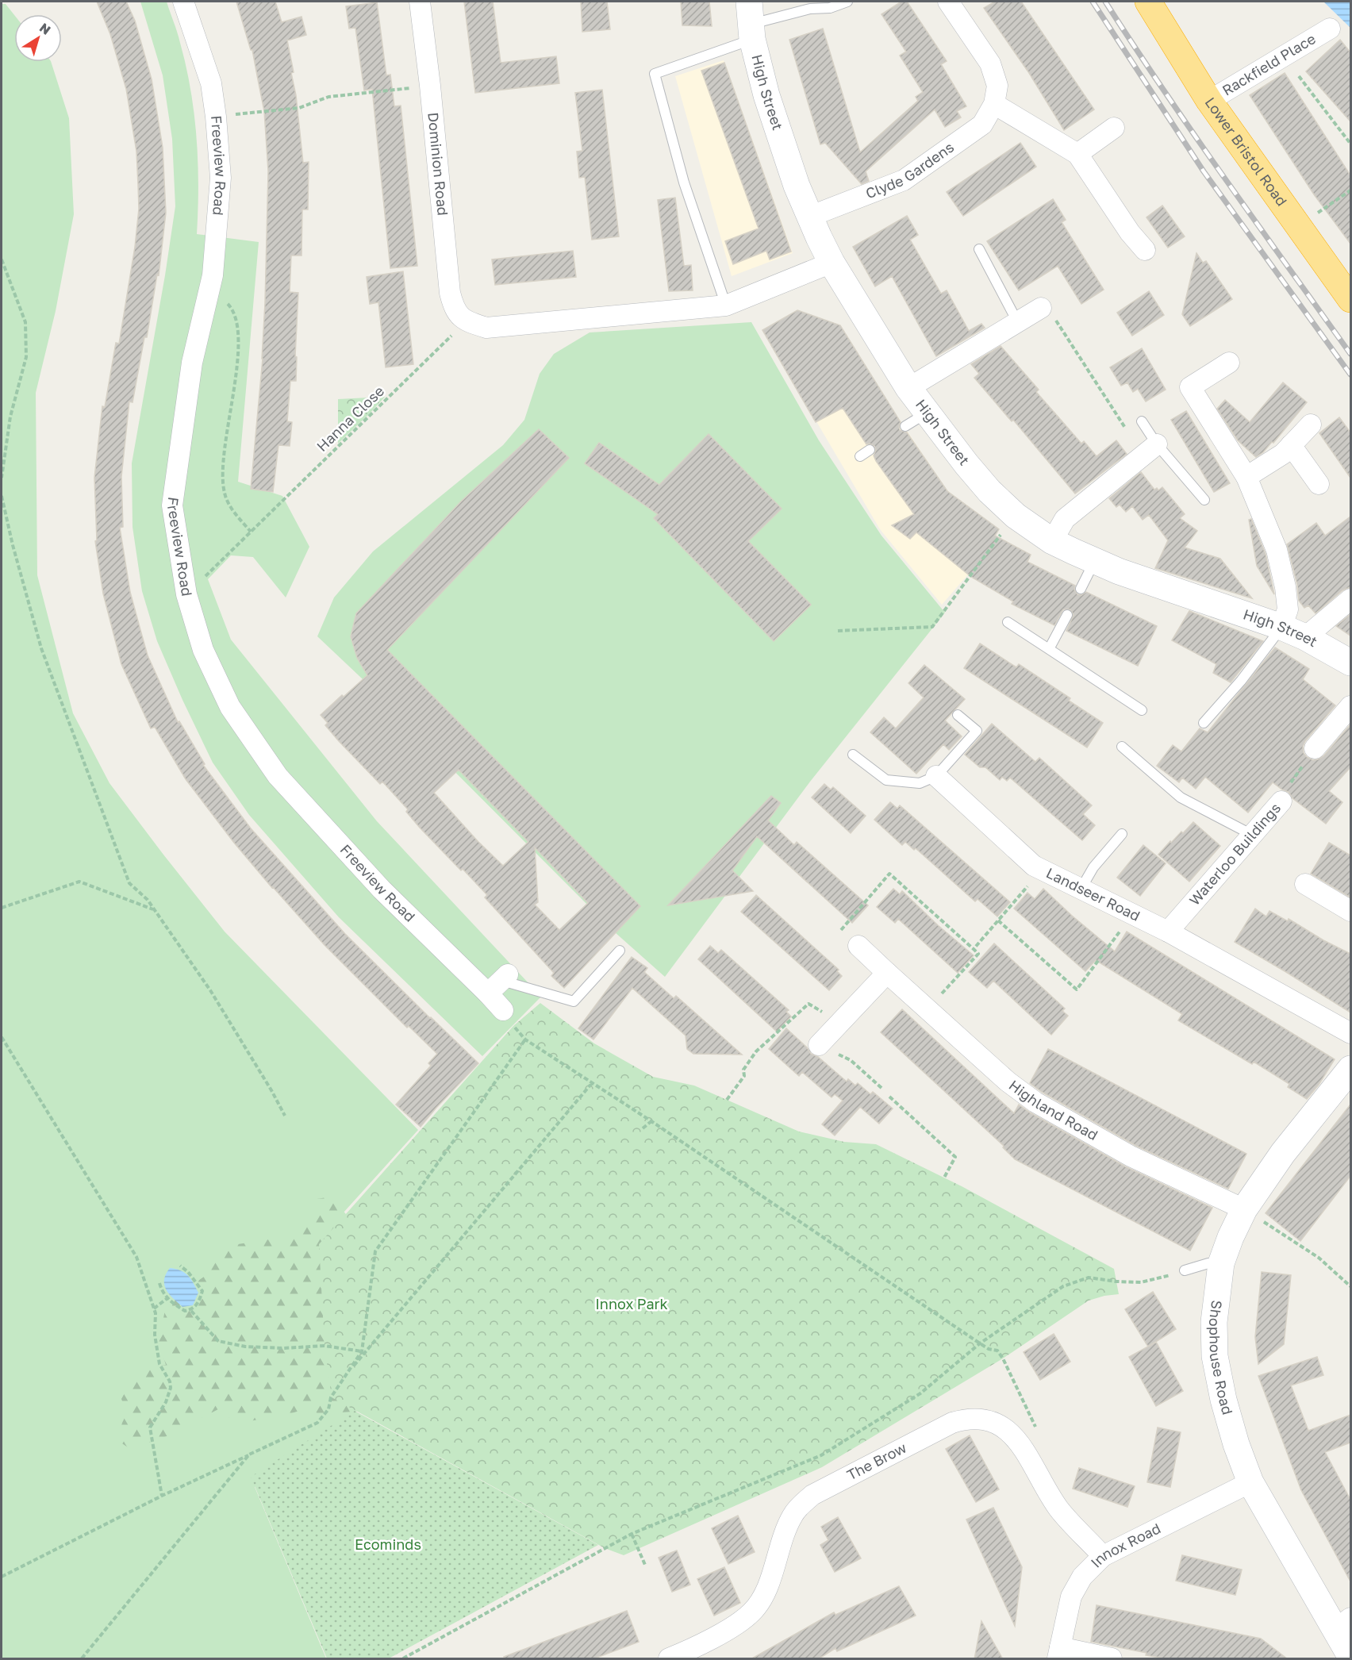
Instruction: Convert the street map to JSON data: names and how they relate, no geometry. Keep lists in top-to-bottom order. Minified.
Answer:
{"streets":{"highway":["Lower Bristol Road"],"street":["Rackfield Place","High Street","Dominion Road","Freeview Road","Clyde Gardens","Waterloo Buildings","Landseer Road","Highland Road","Shophouse Road","The Brow","Innox Road"],"path":["Hanna Close"]},"crossings":[["Rackfield Place","Lower Bristol Road"],["High Street","Clyde Gardens"],["Dominion Road","Hanna Close"],["Waterloo Buildings","Landseer Road"],["Highland Road","Shophouse Road"],["Shophouse Road","Innox Road"],["The Brow","Innox Road"]],"parks":["Innox Park","Ecominds"],"north":"top right"}
